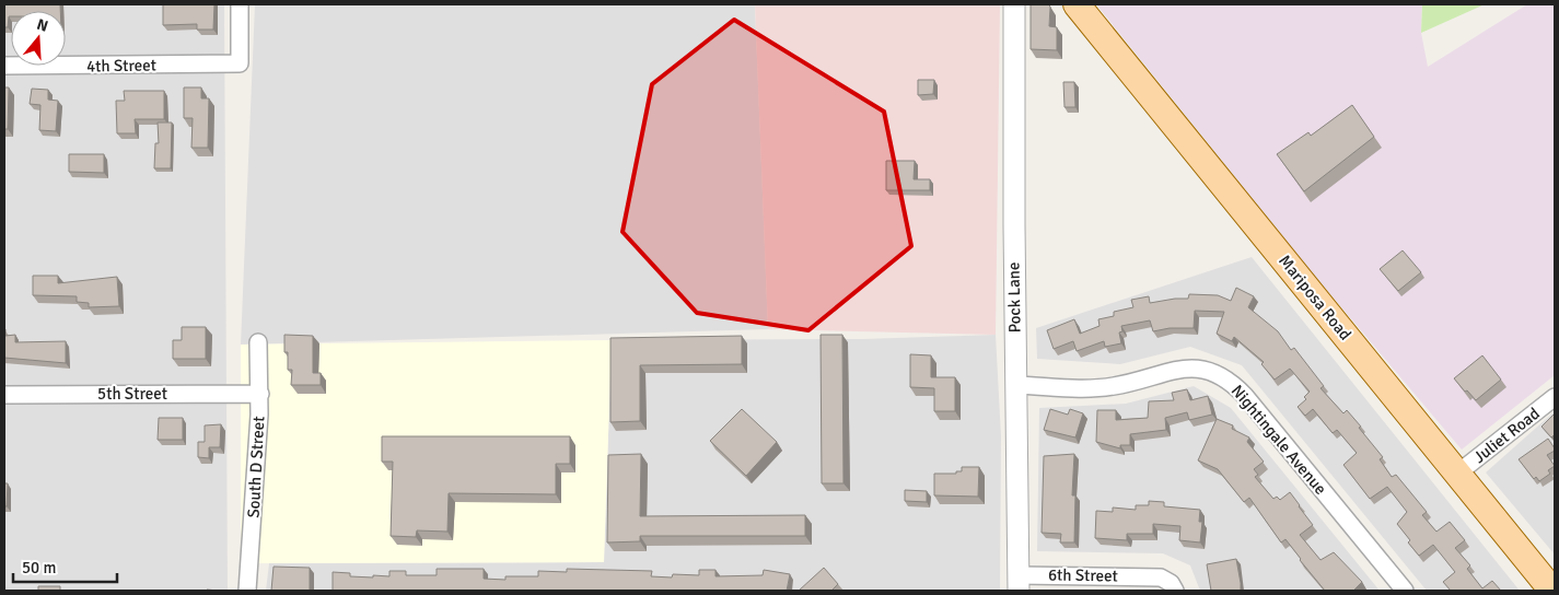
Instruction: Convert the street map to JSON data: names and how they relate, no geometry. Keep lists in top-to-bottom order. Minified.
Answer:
{"streets":{"main road":["Mariposa Road"],"street":["4th Street","Pock Lane","5th Street","Juliet Road","Nightingale Avenue","South D Street","6th Street"]},"crossings":[["Pock Lane","Nightingale Avenue"],["Pock Lane","6th Street"],["Mariposa Road","Juliet Road"],["5th Street","South D Street"]],"scale_bar":"50 m","north":"top"}
